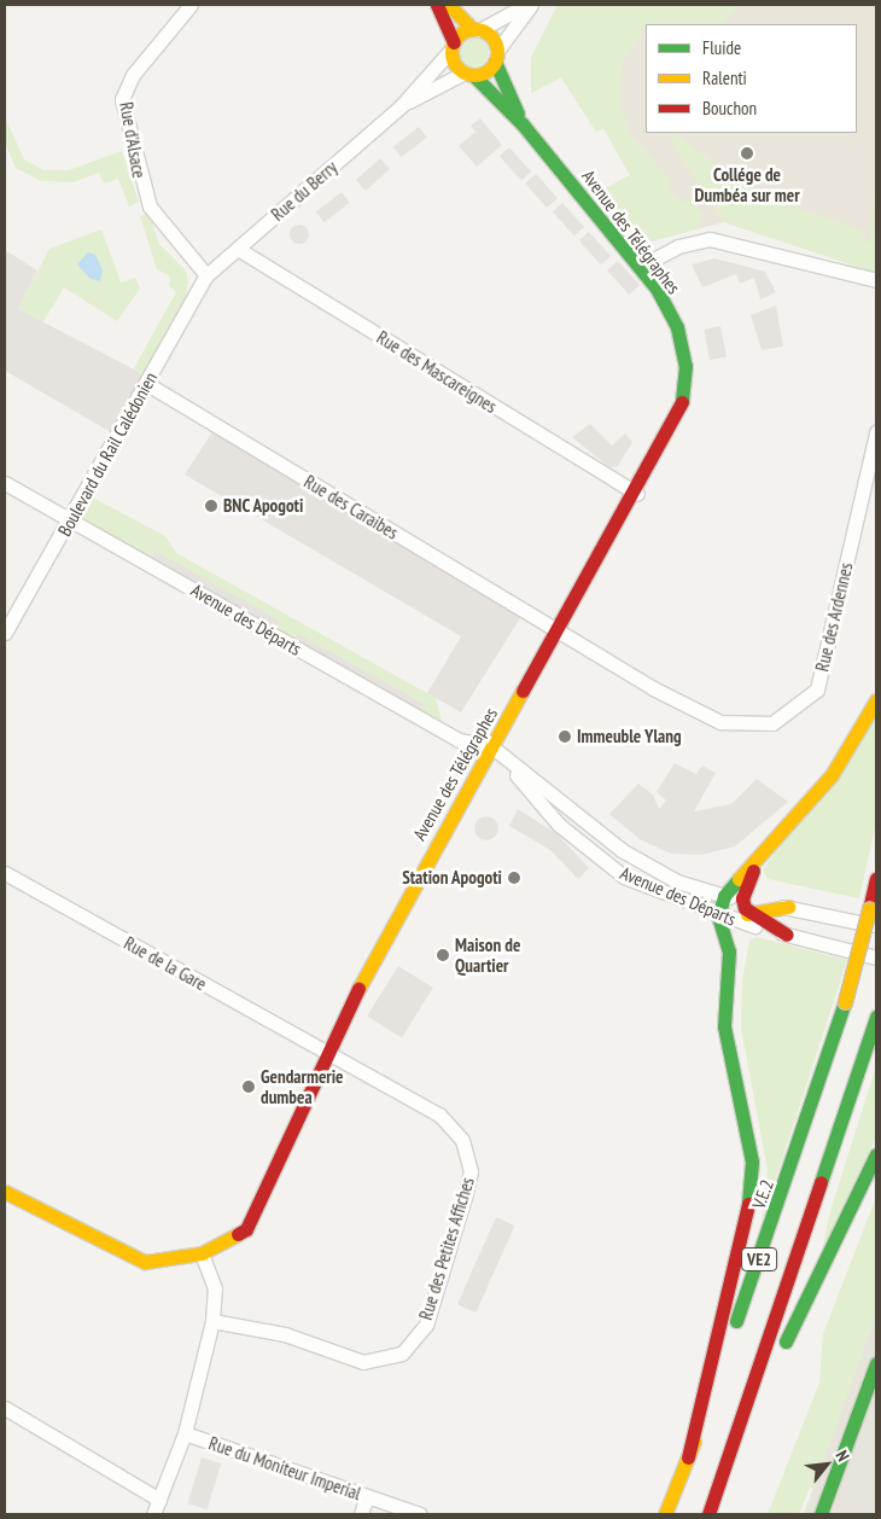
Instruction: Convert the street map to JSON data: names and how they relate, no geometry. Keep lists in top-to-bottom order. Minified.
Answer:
{"streets":{"main road":["Avenue des Télégraphes","V.E.2","VE2"],"street":["Rue d'Alsace","Rue du Berry","Rue des Mascareignes","Boulevard du Rail Calédonien","Rue des Caraibes","Rue des Ardennes","Avenue des Départs","Rue de la Gare","Rue des Petites Affiches","Rue du Moniteur Imperial"]},"crossings":[["Rue d'Alsace","Rue du Berry"],["Rue d'Alsace","Boulevard du Rail Calédonien"],["Rue du Berry","Avenue des Télégraphes"],["Rue du Berry","Rue des Mascareignes"],["Rue du Berry","Boulevard du Rail Calédonien"],["Avenue des Télégraphes","Rue des Mascareignes"],["Avenue des Télégraphes","Rue des Caraibes"],["Avenue des Télégraphes","Rue des Ardennes"],["Avenue des Télégraphes","Avenue des Départs"],["Avenue des Télégraphes","Rue de la Gare"],["Avenue des Télégraphes","Rue des Petites Affiches"],["Boulevard du Rail Calédonien","Rue des Caraibes"],["Boulevard du Rail Calédonien","Avenue des Départs"],["Rue des Caraibes","Rue des Ardennes"],["Rue de la Gare","Rue des Petites Affiches"]],"places":["Collége de Dumbéa sur mer","BNC Apogoti","Immeuble Ylang","Station Apogoti","Maison de Quartier","Gendarmerie dumbea"],"legend":["Fluide","Ralenti","Bouchon"],"north":"top right"}
